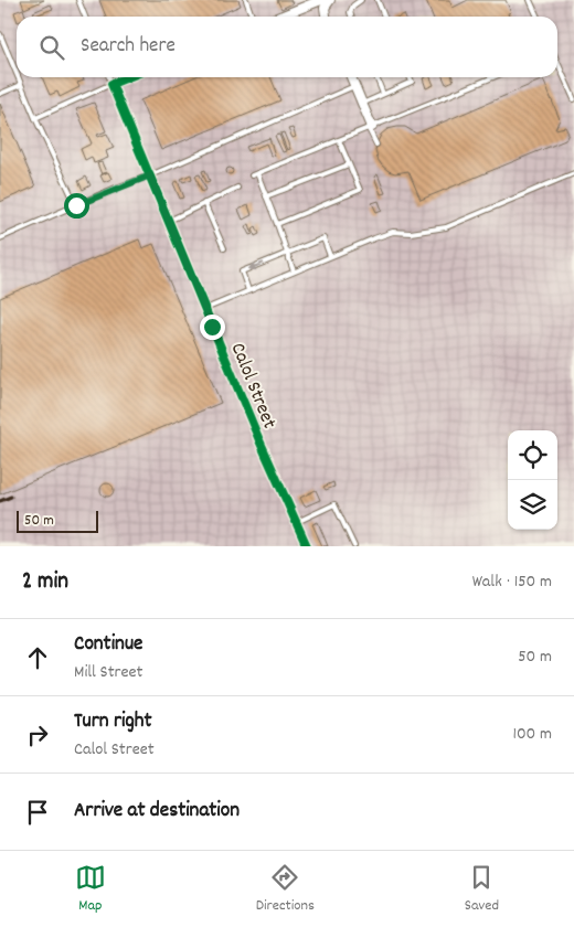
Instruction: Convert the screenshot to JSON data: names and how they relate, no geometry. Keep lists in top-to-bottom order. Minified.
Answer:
{"streets":{"street":["Calol Street"]},"scale_bar":"50 m","page":{"search":"Search here","scale":"50 m","heading":["2 min","Walk · 150 m"],"list":[["Continue","Mill Street","50 m"],["Turn right","Calol Street","100 m"],"Arrive at destination"],"nav":["Map","Directions","Saved"]}}
